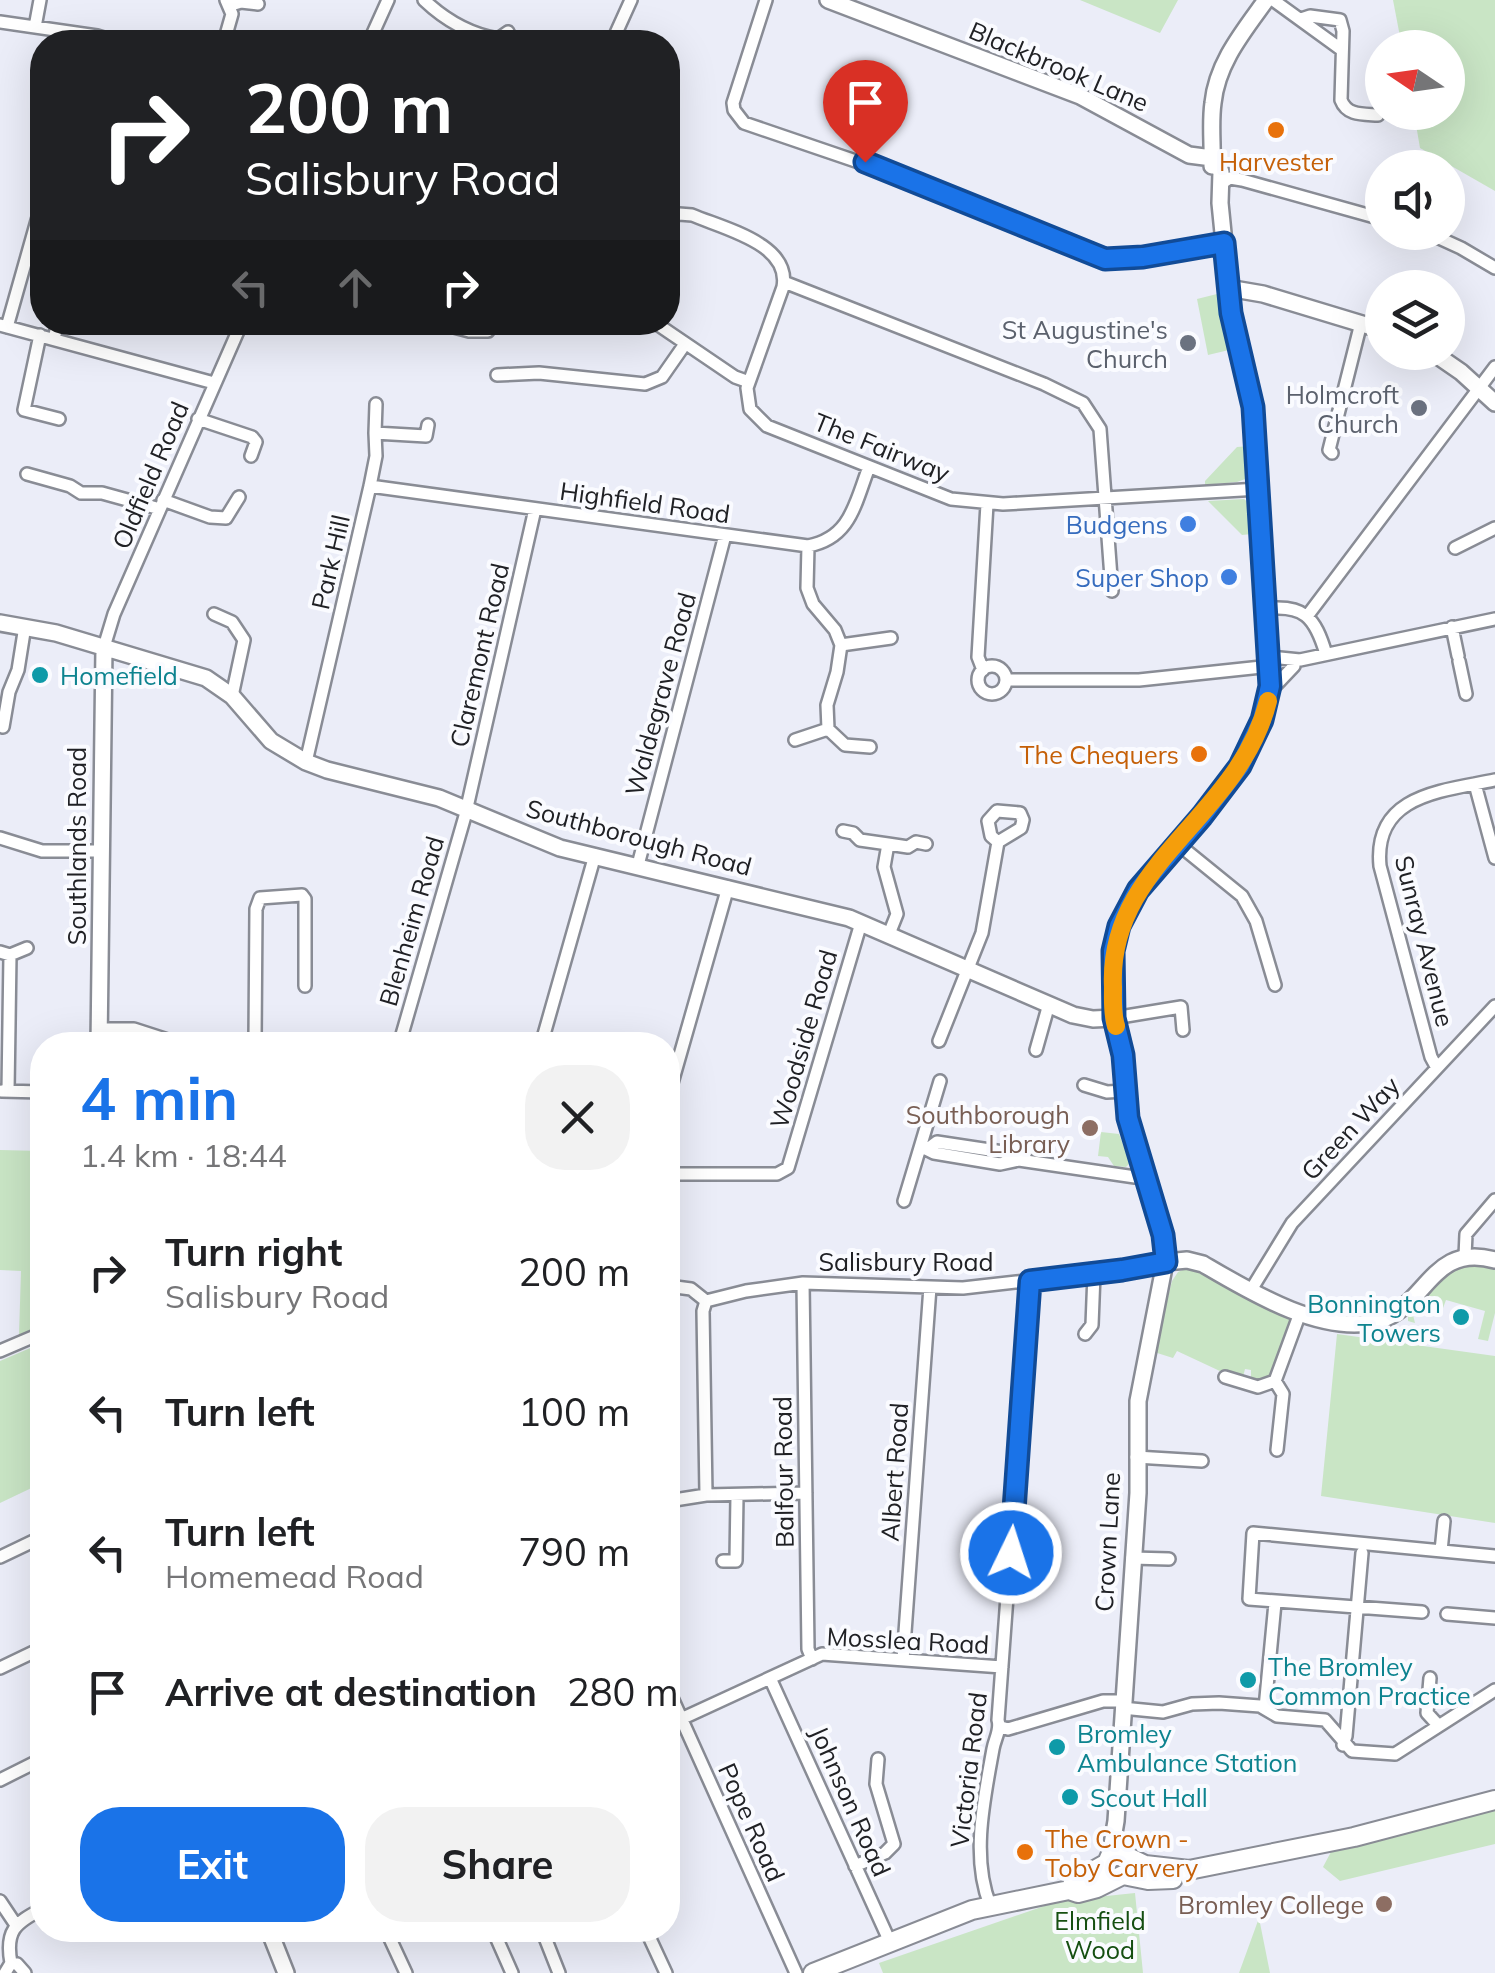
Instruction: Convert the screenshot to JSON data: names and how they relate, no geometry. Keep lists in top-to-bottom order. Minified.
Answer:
{"streets":{"street":["Blackbrook Lane","The Fairway","Oldfield Road","Highfield Road","Park Hill","Claremont Road","Waldegrave Road","Southborough Road","Southlands Road","Blenheim Road","Sunray Avenue","Woodside Road","Green Way","Salisbury Road","Balfour Road","Albert Road","Crown Lane","Mosslea Road","Victoria Road","Johnson Road","Pope Road"]},"crossings":[["Oldfield Road","Southborough Road"],["Oldfield Road","Southlands Road"],["Highfield Road","Park Hill"],["Highfield Road","Claremont Road"],["Highfield Road","Waldegrave Road"],["Park Hill","Southborough Road"],["Claremont Road","Southborough Road"],["Claremont Road","Blenheim Road"],["Waldegrave Road","Southborough Road"],["Southborough Road","Southlands Road"],["Southborough Road","Blenheim Road"],["Southborough Road","Woodside Road"],["Sunray Avenue","Green Way"],["Salisbury Road","Balfour Road"],["Salisbury Road","Albert Road"],["Salisbury Road","Crown Lane"],["Salisbury Road","Victoria Road"],["Balfour Road","Mosslea Road"],["Albert Road","Mosslea Road"],["Mosslea Road","Victoria Road"]],"parks":["Elmfield Wood"],"places":["Harvester","St Augustine's Church","Holmcroft Church","Budgens","Super Shop","Homefield","The Chequers","Southborough Library","Bonnington Towers","The Bromley Common Practice","Bromley Ambulance Station","Scout Hall","The Crown - Toby Carvery","Bromley College"],"north":"left","page":{"turn":["200 m","Salisbury Road"],"heading":["4 min","1.4 km · 18:44"],"list":[{"name":"Turn right","note":"Salisbury Road","value":"200 m"},{"name":"Turn left","value":"100 m"},{"name":"Turn left","note":"Homemead Road","value":"790 m"},{"name":"Arrive at destination","value":"280 m"}],"buttons":["Exit","Share"]}}
